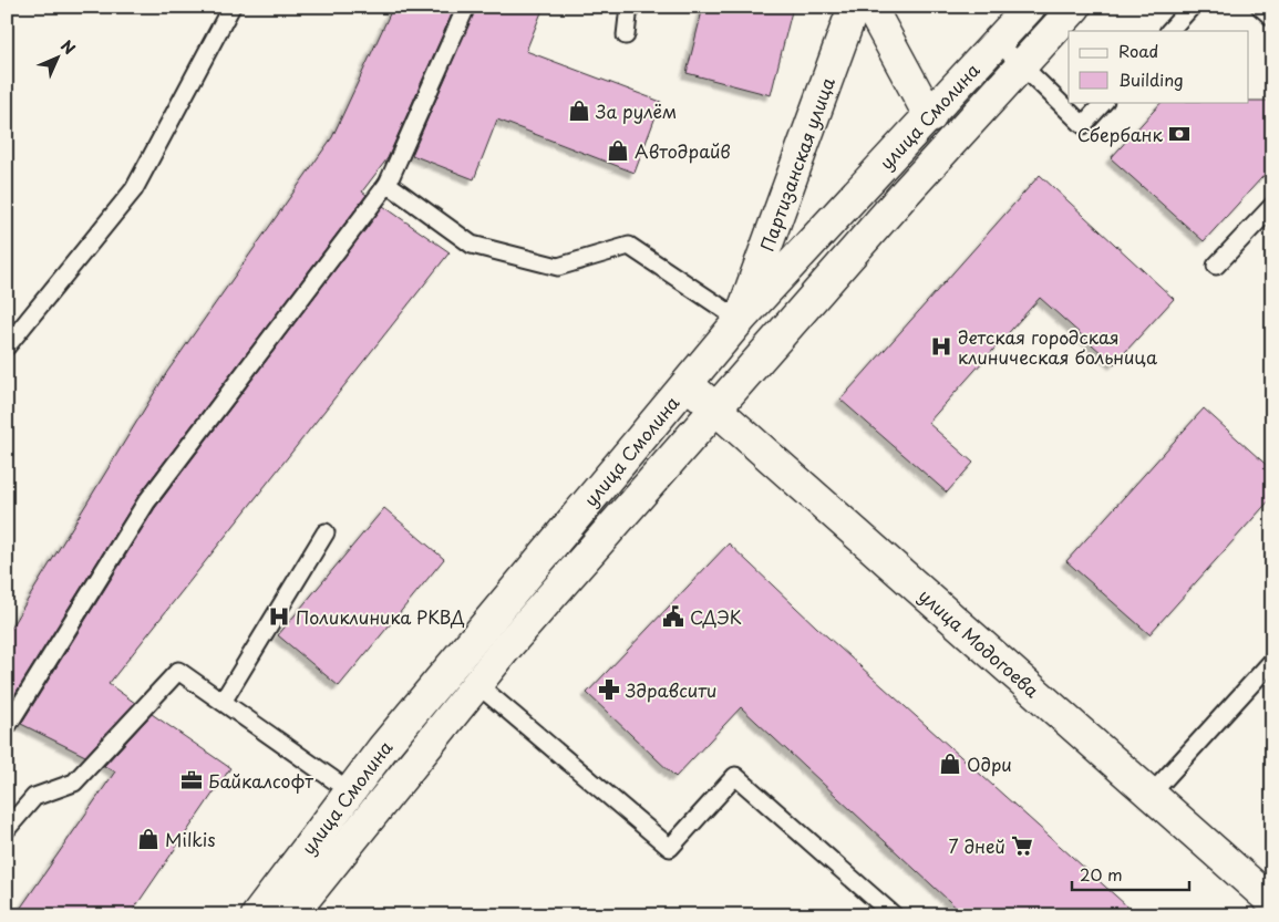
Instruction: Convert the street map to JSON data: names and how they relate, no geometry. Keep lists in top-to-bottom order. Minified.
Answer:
{"streets":{"main road":["улица Смолина","Партизанская улица","улица Модогоева"]},"crossings":[["улица Смолина","Партизанская улица"],["улица Смолина","улица Модогоева"]],"places":{"shop":["За рулём","Автодрайв","Одри","Milkis"],"bank":["Сбербанк"],"hospital":["детская городская клиническая больница","Поликлиника РКВД"],"public building":["СДЭК"],"pharmacy":["Здравсити"],"office":["Байкалсофт"],"supermarket":["7 дней"]},"legend":["Road","Building"],"scale_bar":"20 m","north":"top right"}
